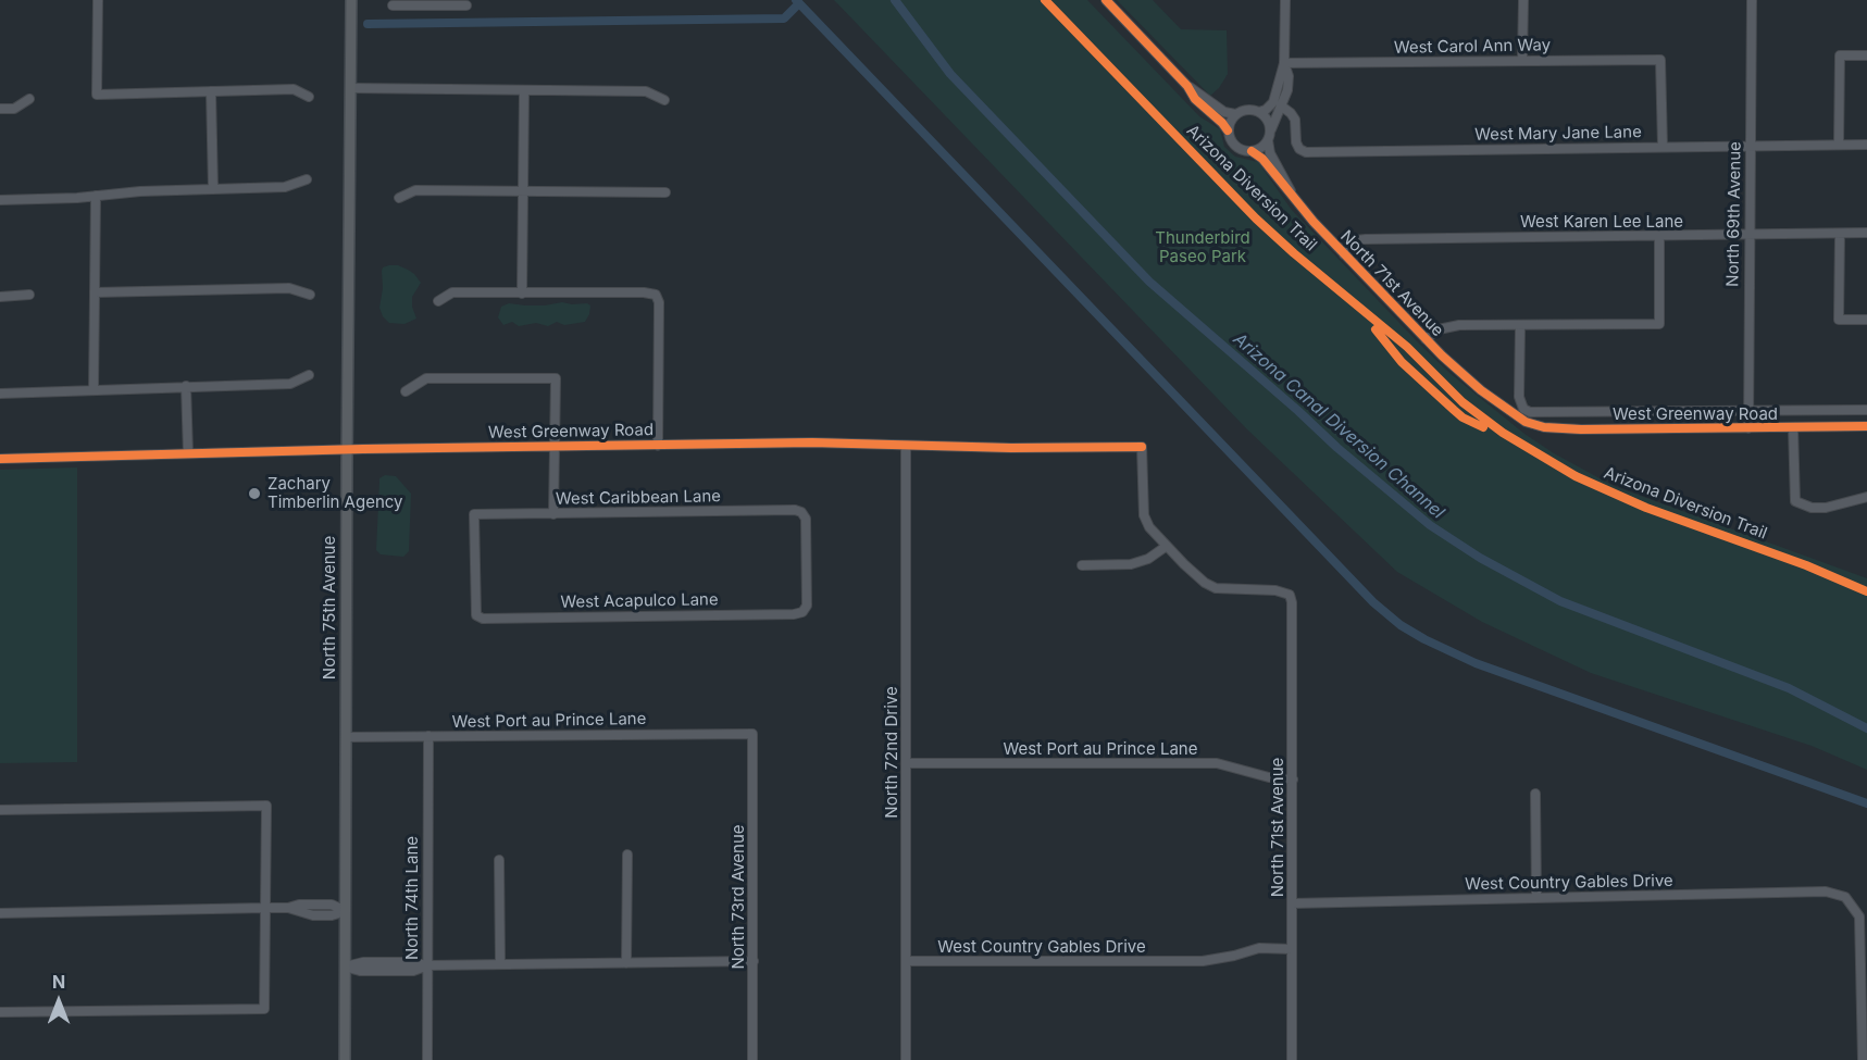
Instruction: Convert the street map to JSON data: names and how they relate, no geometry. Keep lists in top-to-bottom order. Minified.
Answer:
{"streets":{"main road":["North 75th Avenue"],"street":["West Carol Ann Way","West Mary Jane Lane","North 69th Avenue","West Karen Lee Lane","North 71st Avenue","West Greenway Road","West Caribbean Lane","West Acapulco Lane","West Port au Prince Lane","North 72nd Drive","West Country Gables Drive","North 73rd Avenue","North 74th Lane"],"cycle path":["Arizona Diversion Trail"]},"crossings":[["West Carol Ann Way","West Mary Jane Lane"],["West Mary Jane Lane","North 69th Avenue"],["North 69th Avenue","West Karen Lee Lane"],["North 69th Avenue","West Greenway Road"],["West Karen Lee Lane","North 71st Avenue"],["North 71st Avenue","West Greenway Road"],["North 71st Avenue","West Port au Prince Lane"],["North 71st Avenue","West Country Gables Drive"],["West Greenway Road","North 75th Avenue"],["West Greenway Road","North 72nd Drive"],["West Caribbean Lane","West Acapulco Lane"],["North 75th Avenue","West Port au Prince Lane"],["West Port au Prince Lane","North 72nd Drive"],["West Port au Prince Lane","North 73rd Avenue"],["West Port au Prince Lane","North 74th Lane"],["North 72nd Drive","West Country Gables Drive"]],"water":["Arizona Canal Diversion Channel"],"parks":["Thunderbird Paseo Park"],"places":["Zachary Timberlin Agency"],"north":"top"}
